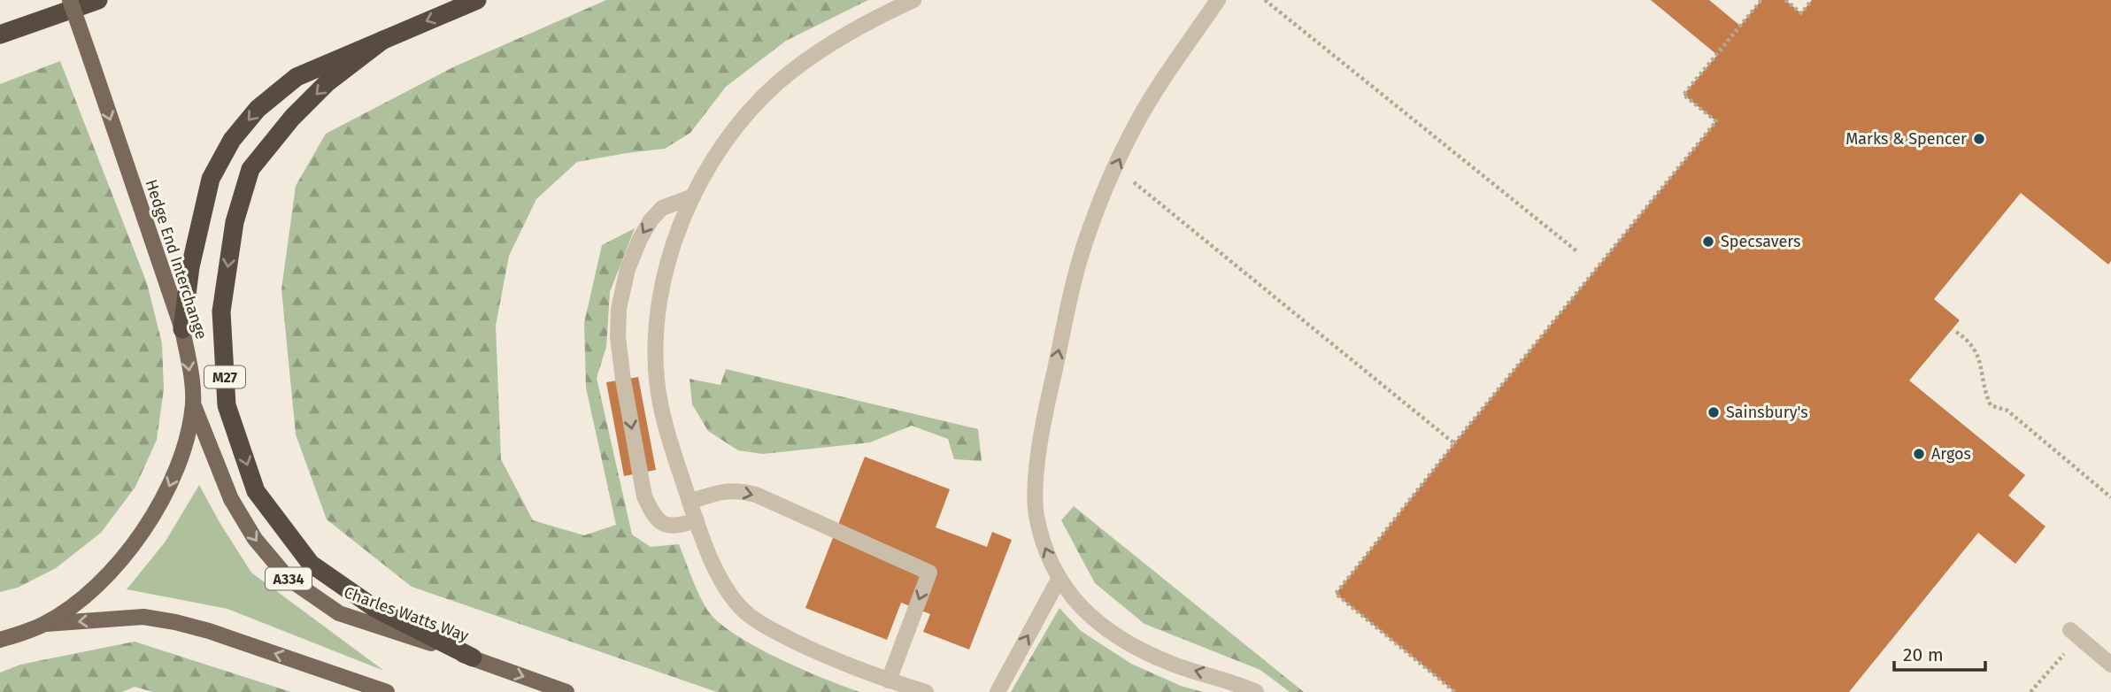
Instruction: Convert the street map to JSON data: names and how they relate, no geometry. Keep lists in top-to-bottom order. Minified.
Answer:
{"streets":{"highway":["M27"],"main road":["Hedge End Interchange","A334","Charles Watts Way"]},"crossings":[["Hedge End Interchange","M27"],["Hedge End Interchange","Charles Watts Way"],["M27","Charles Watts Way"]],"one_way":["Hedge End Interchange","Charles Watts Way"],"places":["Marks & Spencer","Specsavers","Sainsbury's","Argos"],"scale_bar":"20 m"}
